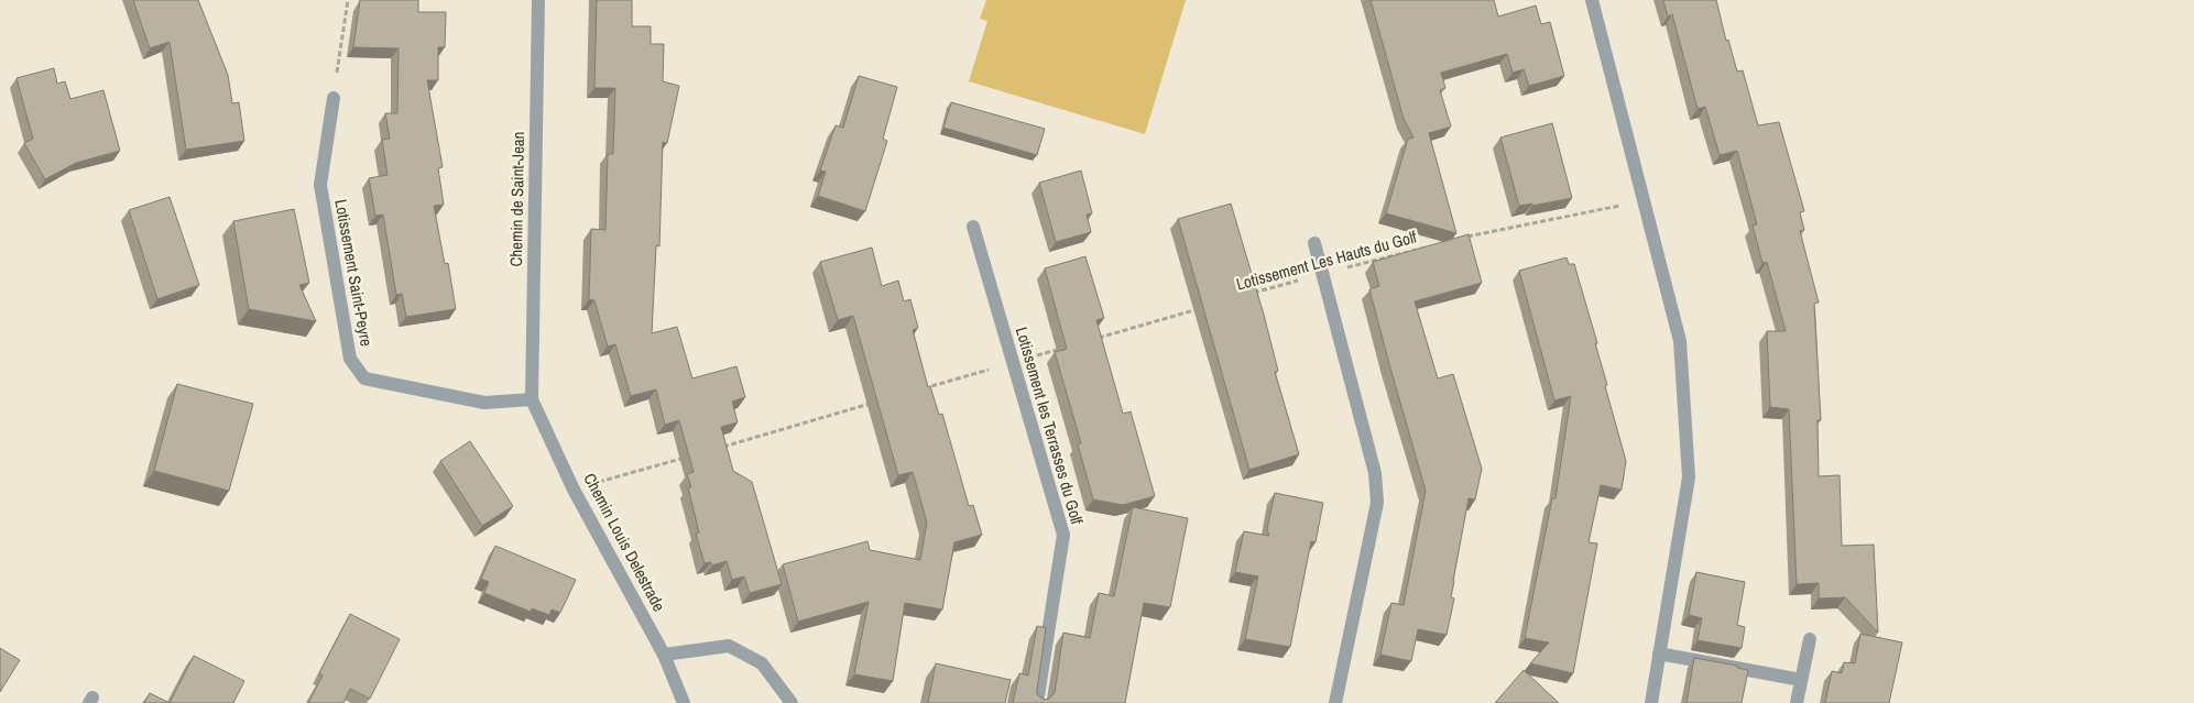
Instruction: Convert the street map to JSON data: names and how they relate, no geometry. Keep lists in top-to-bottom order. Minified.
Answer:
{"streets":{"street":["Chemin de Saint-Jean","Lotissement Saint-Peyre","Lotissement les Terrasses du Golf","Chemin Louis Delestrade"],"path":["Lotissement Les Hauts du Golf"]},"crossings":[["Chemin de Saint-Jean","Lotissement Saint-Peyre"],["Chemin de Saint-Jean","Chemin Louis Delestrade"],["Lotissement Saint-Peyre","Chemin Louis Delestrade"]]}
